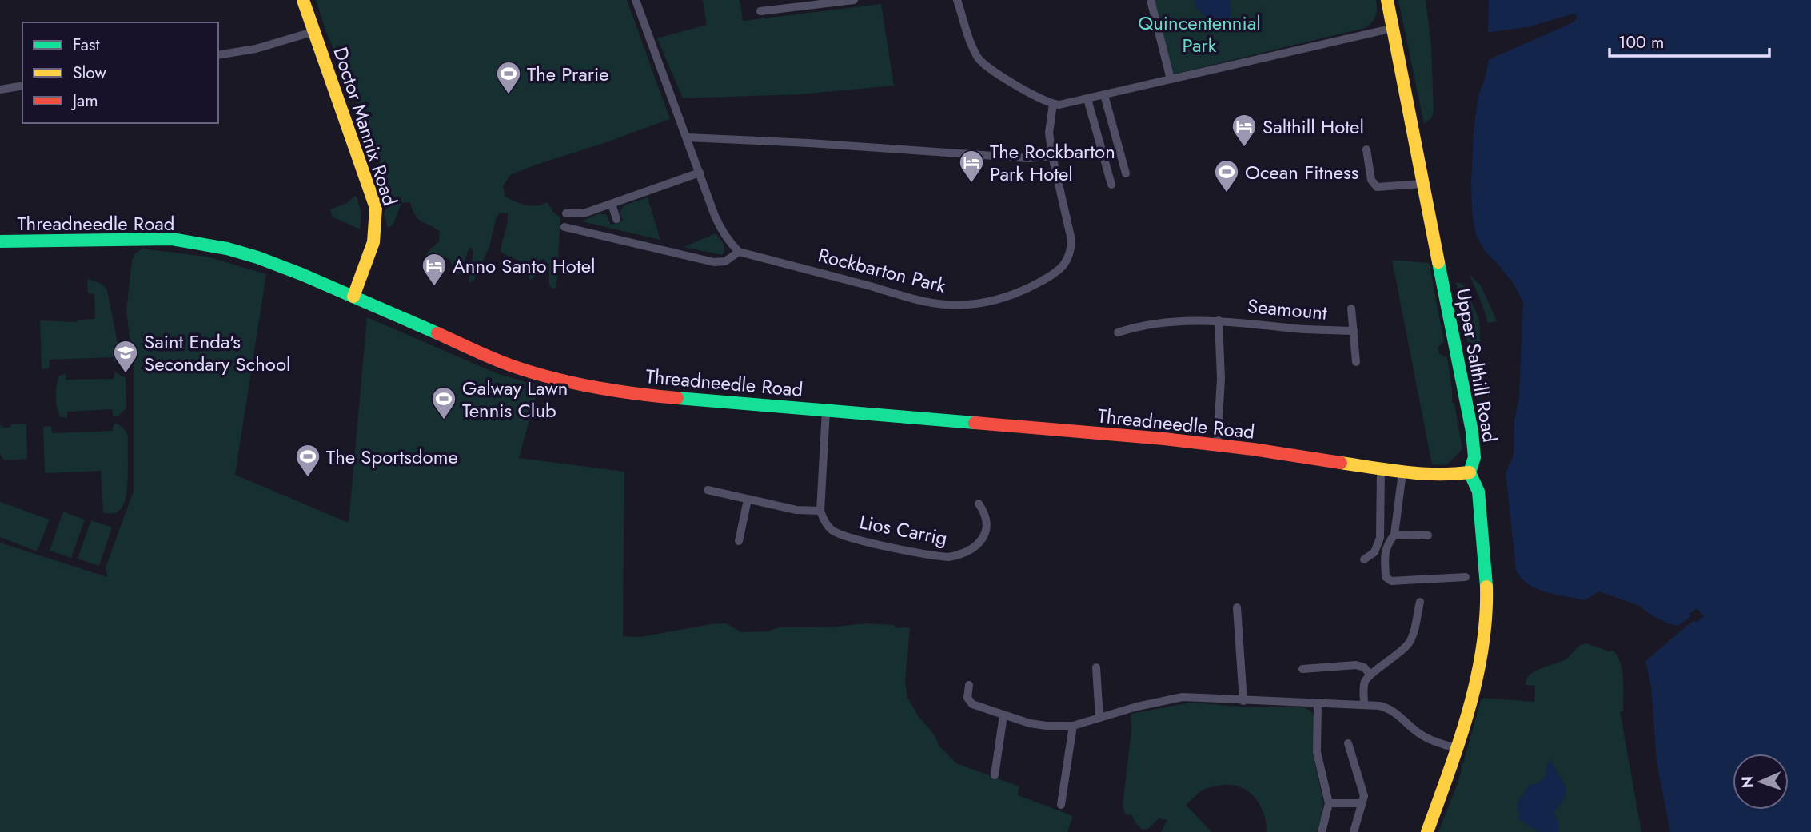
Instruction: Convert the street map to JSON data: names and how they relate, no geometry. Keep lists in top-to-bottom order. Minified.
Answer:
{"streets":{"main road":["Doctor Mannix Road","Threadneedle Road","Upper Salthill Road"],"street":["Rockbarton Park","Seamount","Lios Carrig"]},"crossings":[["Doctor Mannix Road","Threadneedle Road"],["Threadneedle Road","Seamount"],["Threadneedle Road","Upper Salthill Road"]],"parks":["Quincentennial Park"],"places":{"sports":["The Prarie","Ocean Fitness","Galway Lawn Tennis Club","The Sportsdome"],"hotel":["Salthill Hotel","The Rockbarton Park Hotel","Anno Santo Hotel"],"school or university":["Saint Enda's Secondary School"]},"legend":["Fast","Slow","Jam"],"scale_bar":"100 m","north":"left"}
